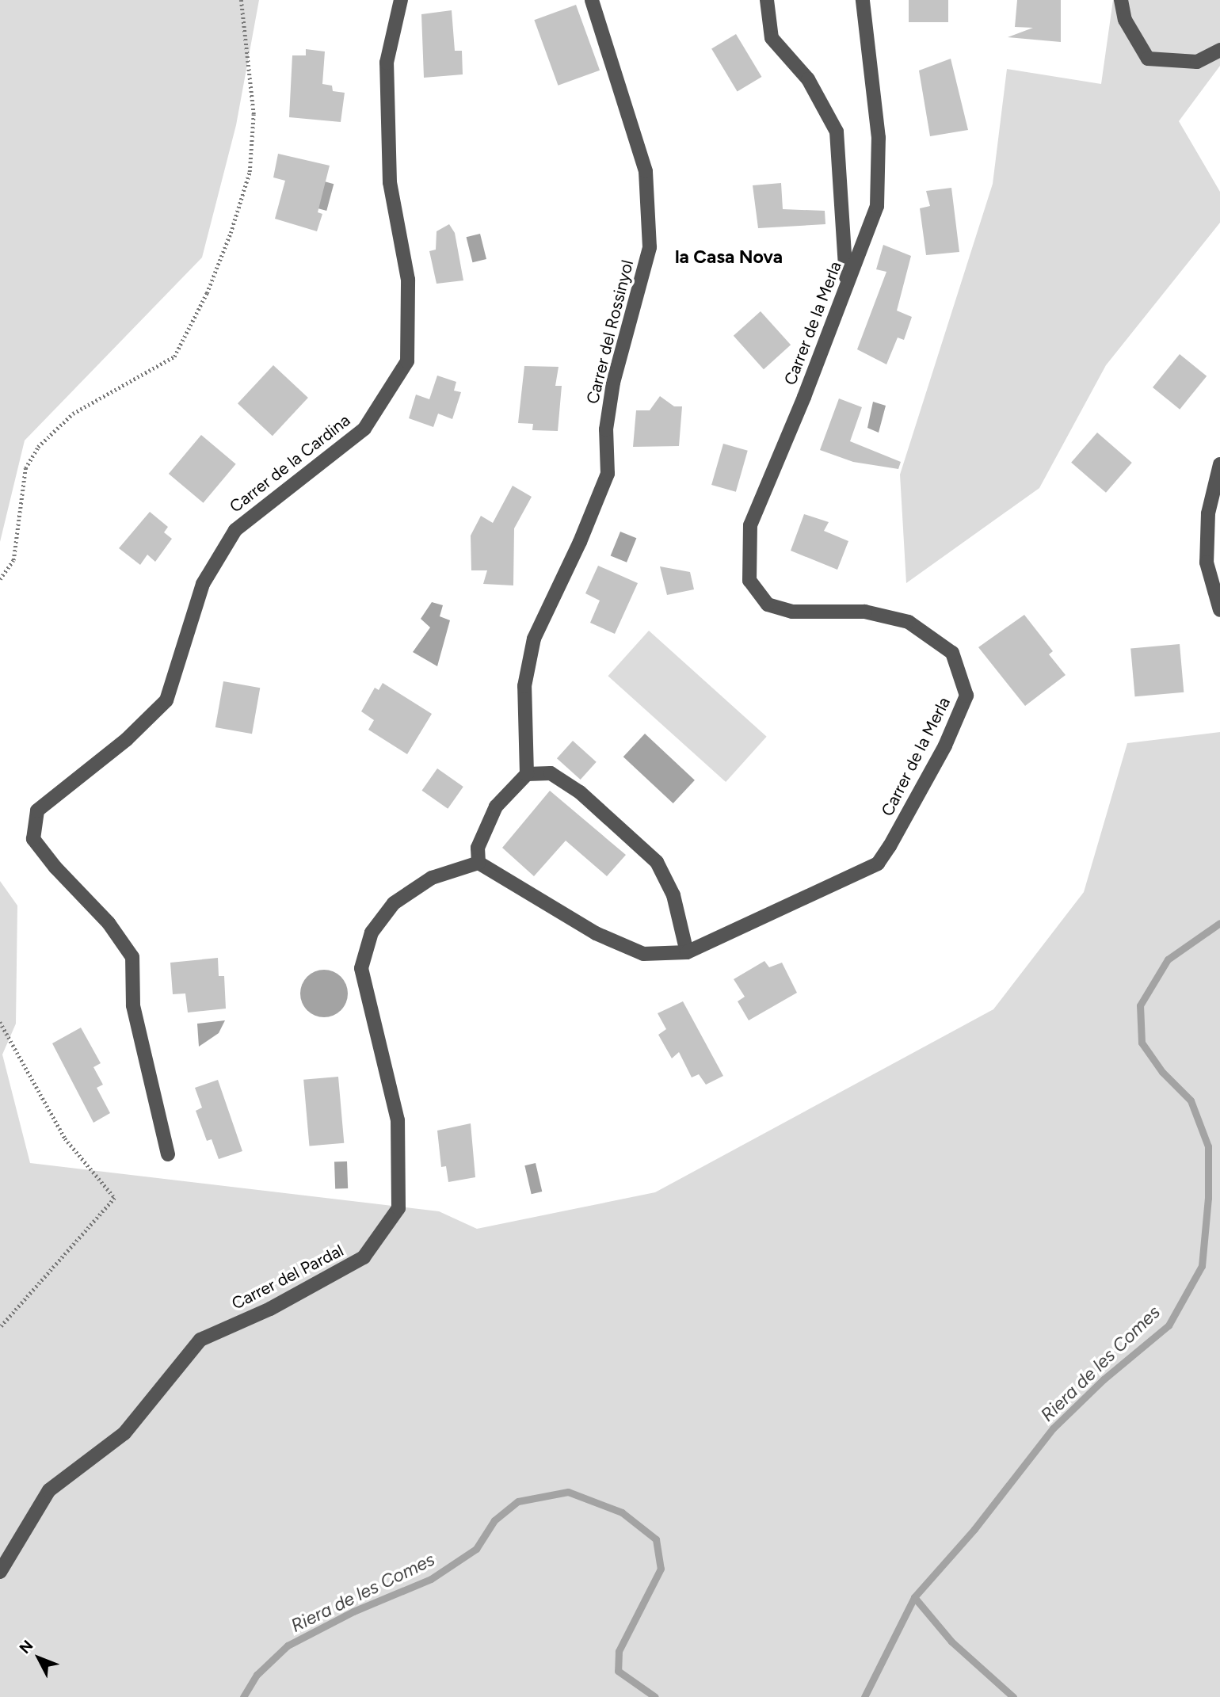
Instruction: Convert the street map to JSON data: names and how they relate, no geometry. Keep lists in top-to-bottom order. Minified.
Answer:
{"streets":{"street":["Carrer de la Merla","Carrer del Rossinyol","Carrer de la Cardina","Carrer del Pardal"]},"crossings":[["Carrer de la Merla","Carrer del Pardal"]],"districts":["la Casa Nova"],"water":["Riera de les Comes"],"north":"top left"}
